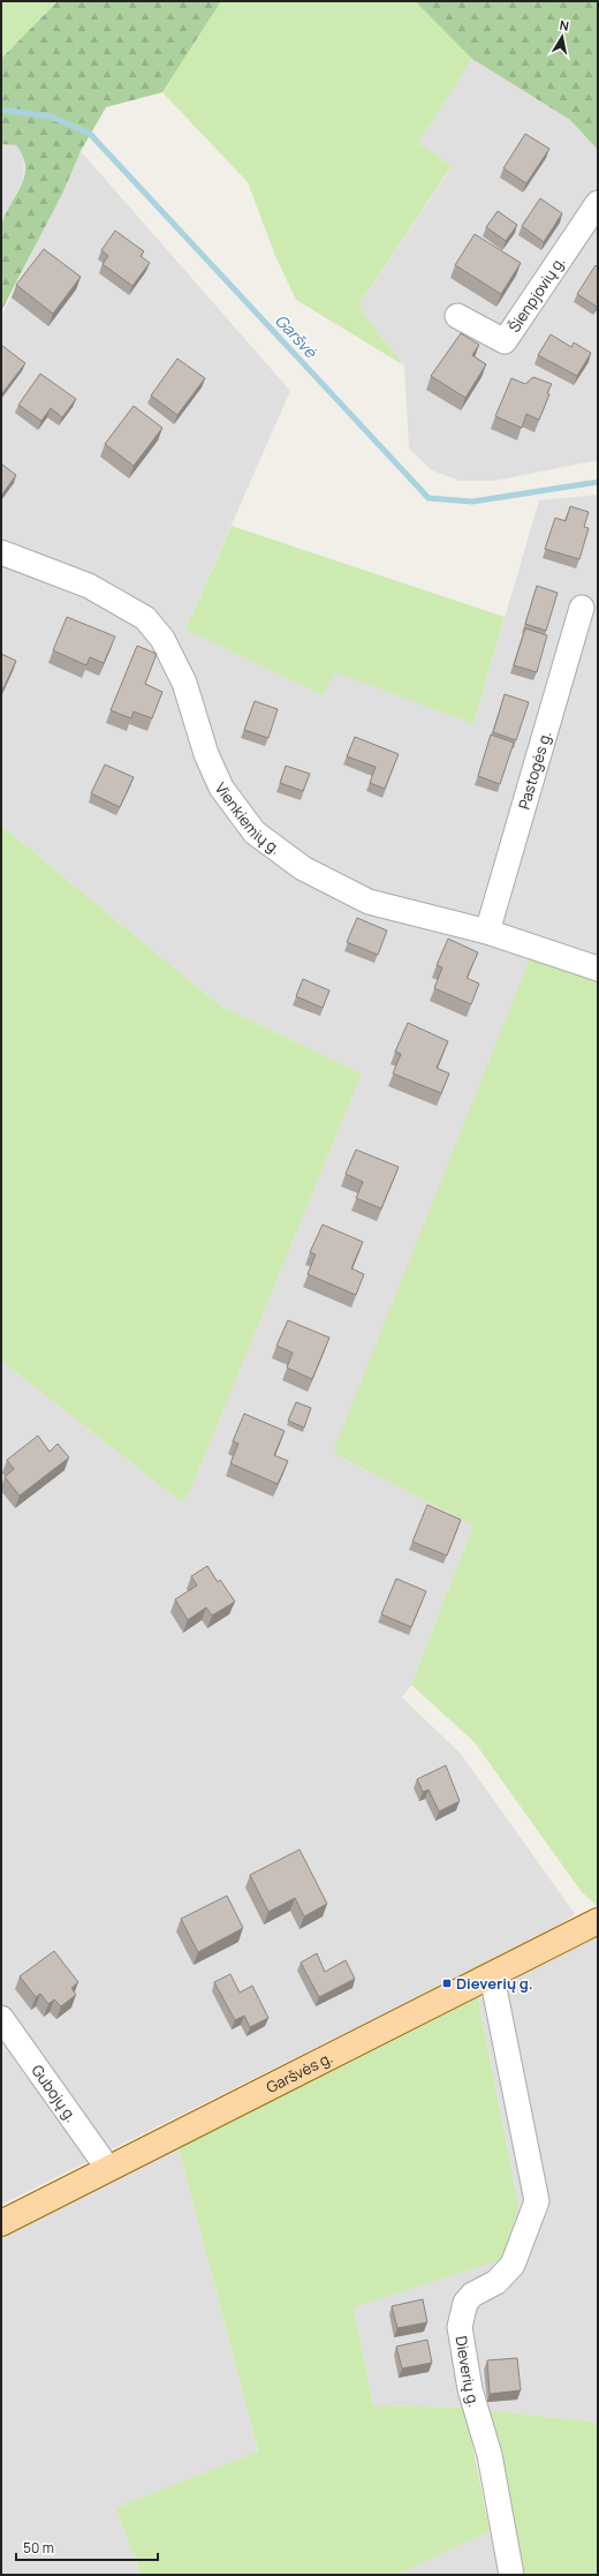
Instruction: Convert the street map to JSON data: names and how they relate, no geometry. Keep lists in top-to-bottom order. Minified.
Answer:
{"streets":{"main road":["Garšvės g."],"street":["Šienpjovių g.","Pastogės g.","Vienkiemių g.","Gubojų g.","Dieverių g."]},"crossings":[["Pastogės g.","Vienkiemių g."],["Garšvės g.","Gubojų g."],["Garšvės g.","Dieverių g."]],"water":["Garšvė"],"places":{"transit":["Dieverių g."]},"scale_bar":"50 m","north":"top"}
